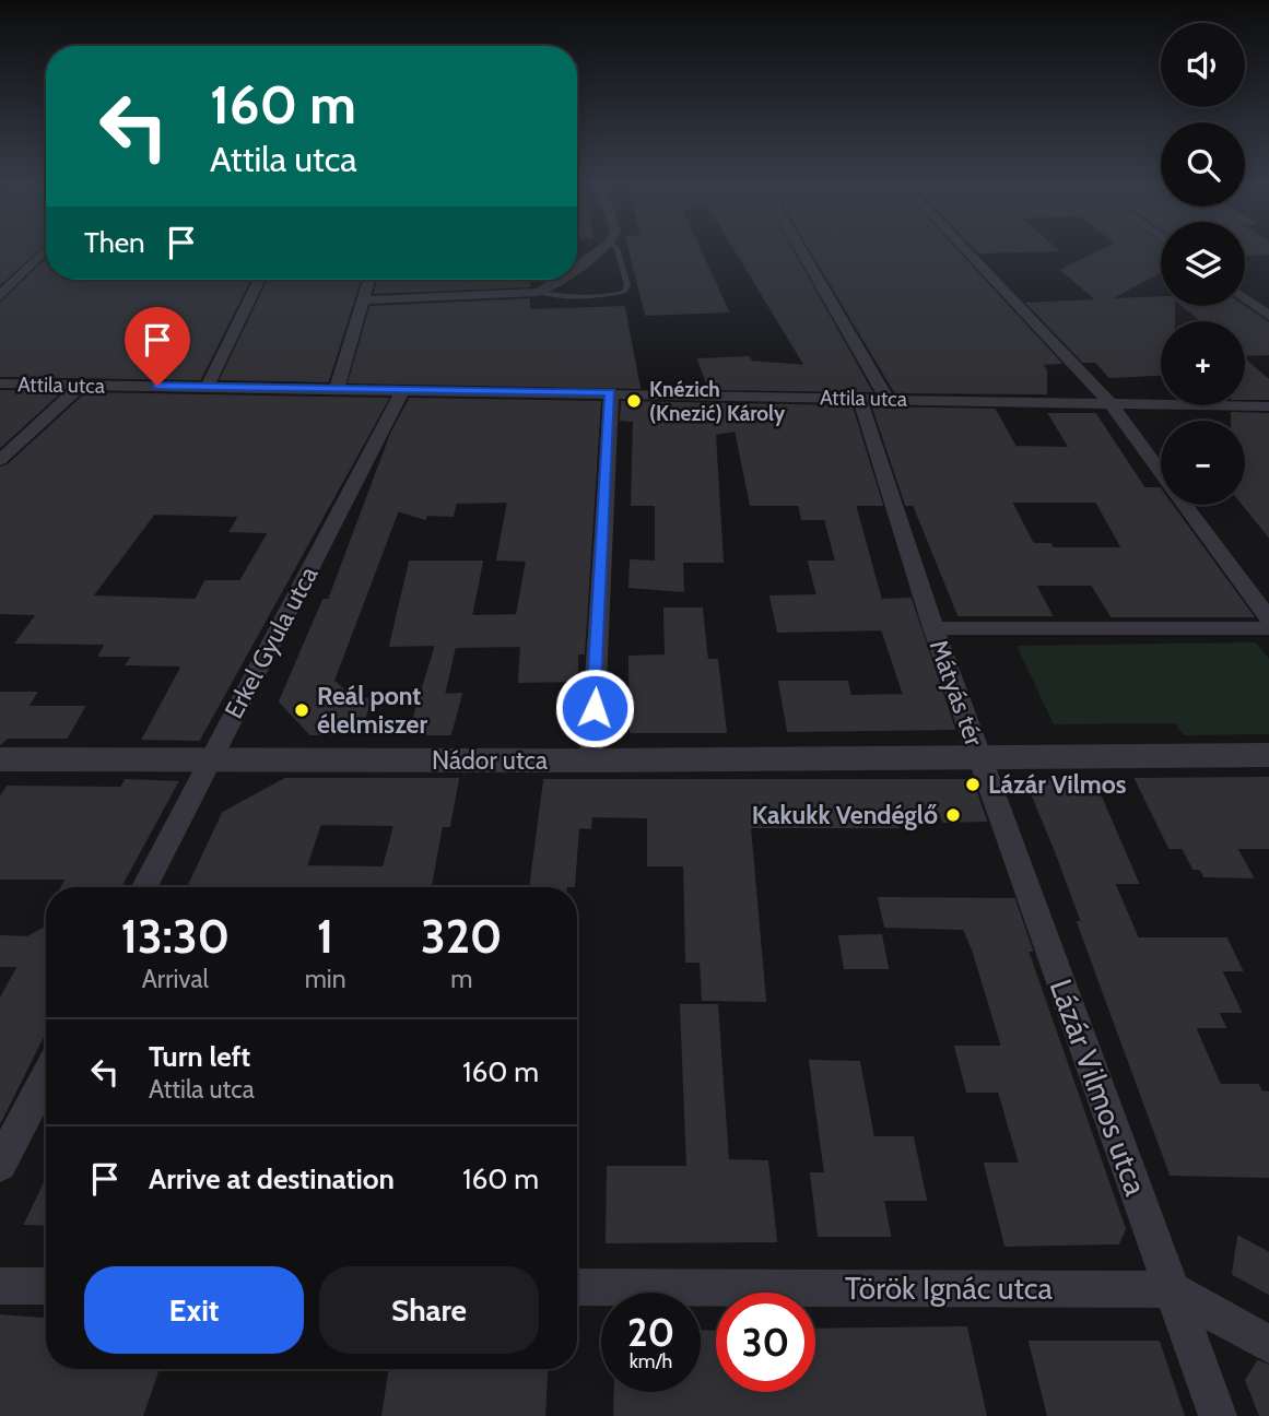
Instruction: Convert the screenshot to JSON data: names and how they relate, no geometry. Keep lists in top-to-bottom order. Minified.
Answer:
{"streets":{"street":["Attila utca","Erkel Gyula utca","Mátyás tér","Nádor utca","Lázár Vilmos utca","Török Ignác utca"]},"crossings":[["Attila utca","Erkel Gyula utca"],["Erkel Gyula utca","Nádor utca"],["Mátyás tér","Nádor utca"],["Mátyás tér","Lázár Vilmos utca"],["Nádor utca","Lázár Vilmos utca"],["Lázár Vilmos utca","Török Ignác utca"]],"places":["Knézich (Knezić) Károly","Reál pont élelmiszer","Lázár Vilmos","Kakukk Vendéglő"],"page":{"map_buttons":["+","−"],"turn":["160 m","Attila utca"],"then":"Then","eta":["13:30","Arrival","1","min","320","m"],"list":[{"name":"Turn left","note":"Attila utca","value":"160 m"},{"name":"Arrive at destination","value":"160 m"}],"buttons":["Exit","Share"],"speed":"20 km/h","limit":"30"}}
